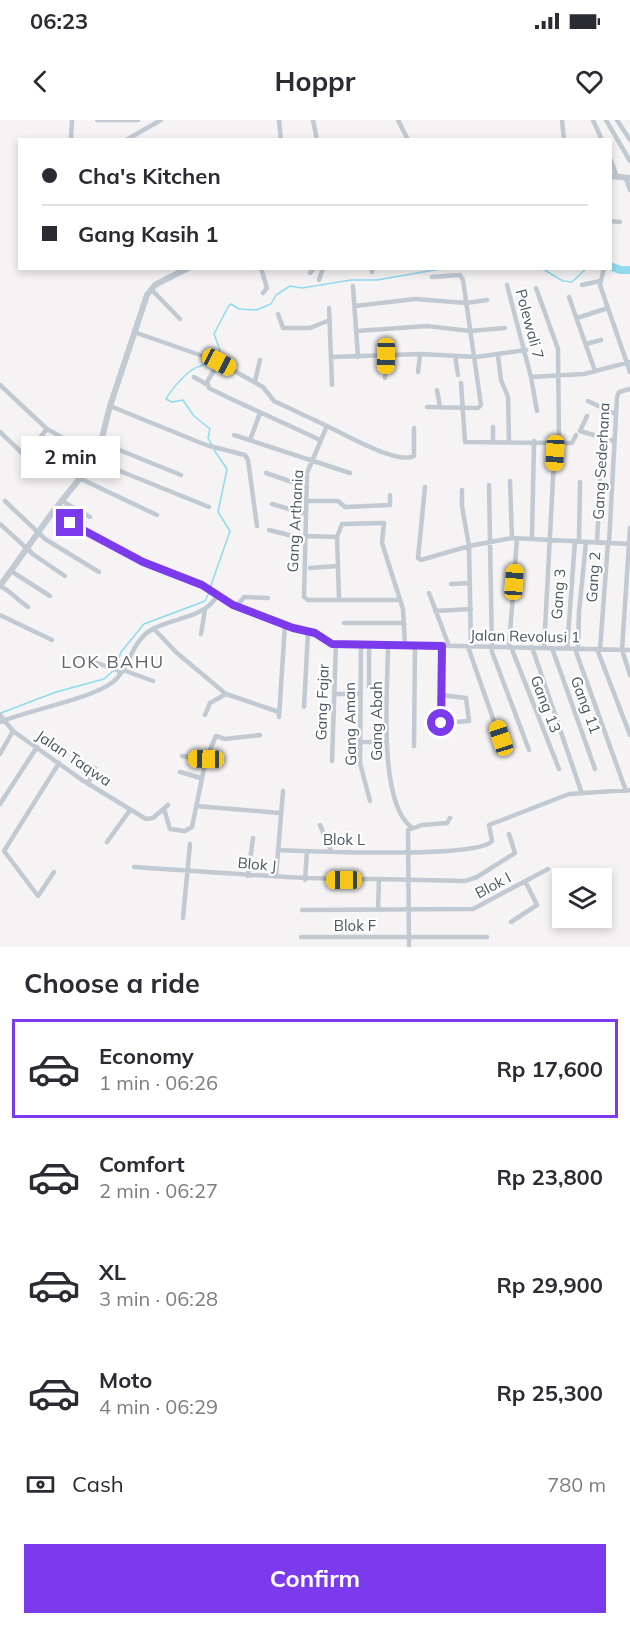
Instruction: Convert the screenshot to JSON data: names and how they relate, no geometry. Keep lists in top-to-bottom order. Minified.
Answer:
{"streets":{"street":["Polewali 7","Gang Sederhana","Gang Arthania","Gang 2","Gang 3","Jalan Revolusi 1","Gang Fajar","Gang 13","Gang 11","Gang Abah","Gang Aman","Jalan Taqwa","Blok L","Blok J","Blok I","Blok F"]},"crossings":[["Gang Sederhana","Gang 2"],["Gang 2","Jalan Revolusi 1"],["Gang 3","Jalan Revolusi 1"],["Jalan Revolusi 1","Gang Fajar"],["Jalan Revolusi 1","Gang 13"],["Jalan Revolusi 1","Gang 11"],["Jalan Revolusi 1","Gang Abah"],["Jalan Revolusi 1","Gang Aman"]],"districts":["LOK BAHU"],"page":{"status":"06:23","header":"Hoppr","banner":["Cha's Kitchen","Gang Kasih 1"],"bubble":"2 min","heading":"Choose a ride","list":[{"name":"Economy","note":"1 min · 06:26","value":"Rp 17,600"},{"name":"Comfort","note":"2 min · 06:27","value":"Rp 23,800"},{"name":"XL","note":"3 min · 06:28","value":"Rp 29,900"},{"name":"Moto","note":"4 min · 06:29","value":"Rp 25,300"}],"pay":["Cash","780 m"],"buttons":"Confirm"}}
